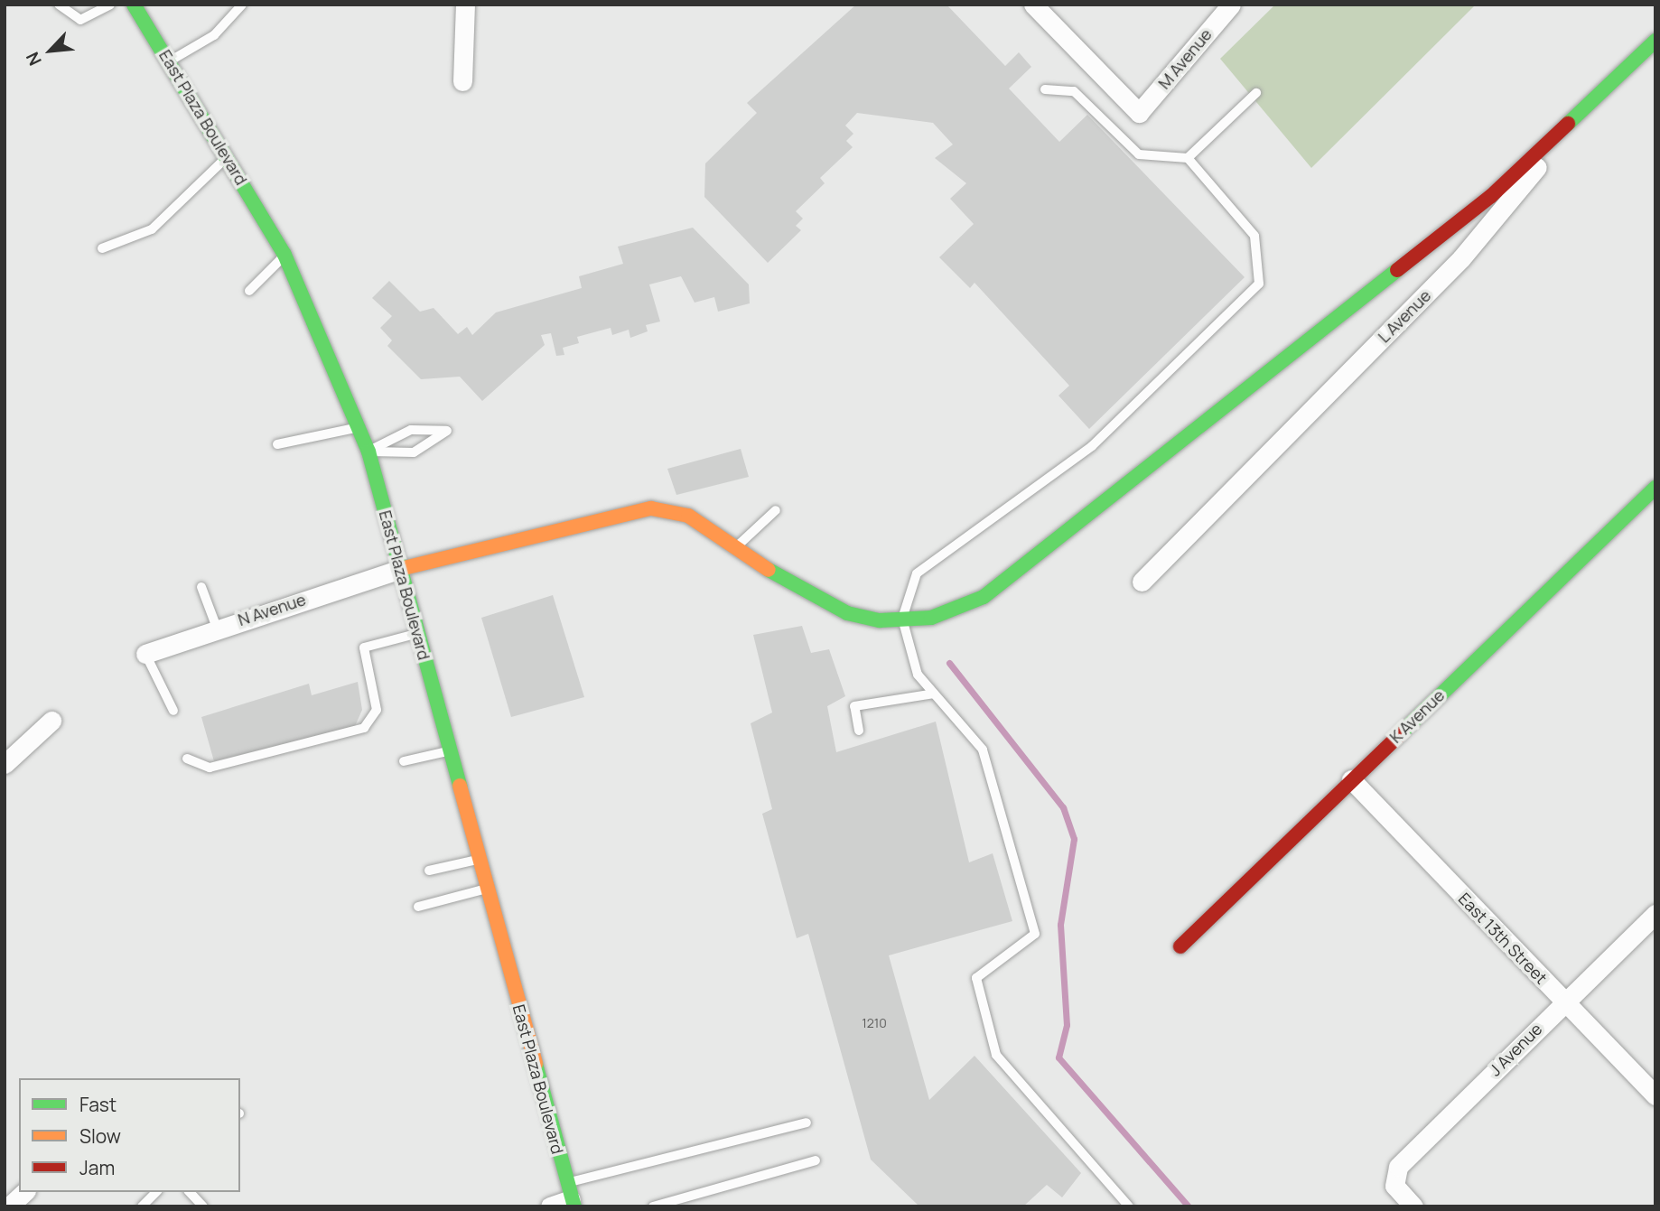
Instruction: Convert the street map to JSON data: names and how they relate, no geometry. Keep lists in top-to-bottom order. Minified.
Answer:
{"streets":{"street":["M Avenue","East Plaza Boulevard","L Avenue","N Avenue","K Avenue","East 13th Street","J Avenue"]},"crossings":[["East Plaza Boulevard","N Avenue"],["K Avenue","East 13th Street"],["East 13th Street","J Avenue"]],"house_numbers":["1210"],"legend":["Fast","Slow","Jam"],"north":"bottom left"}
